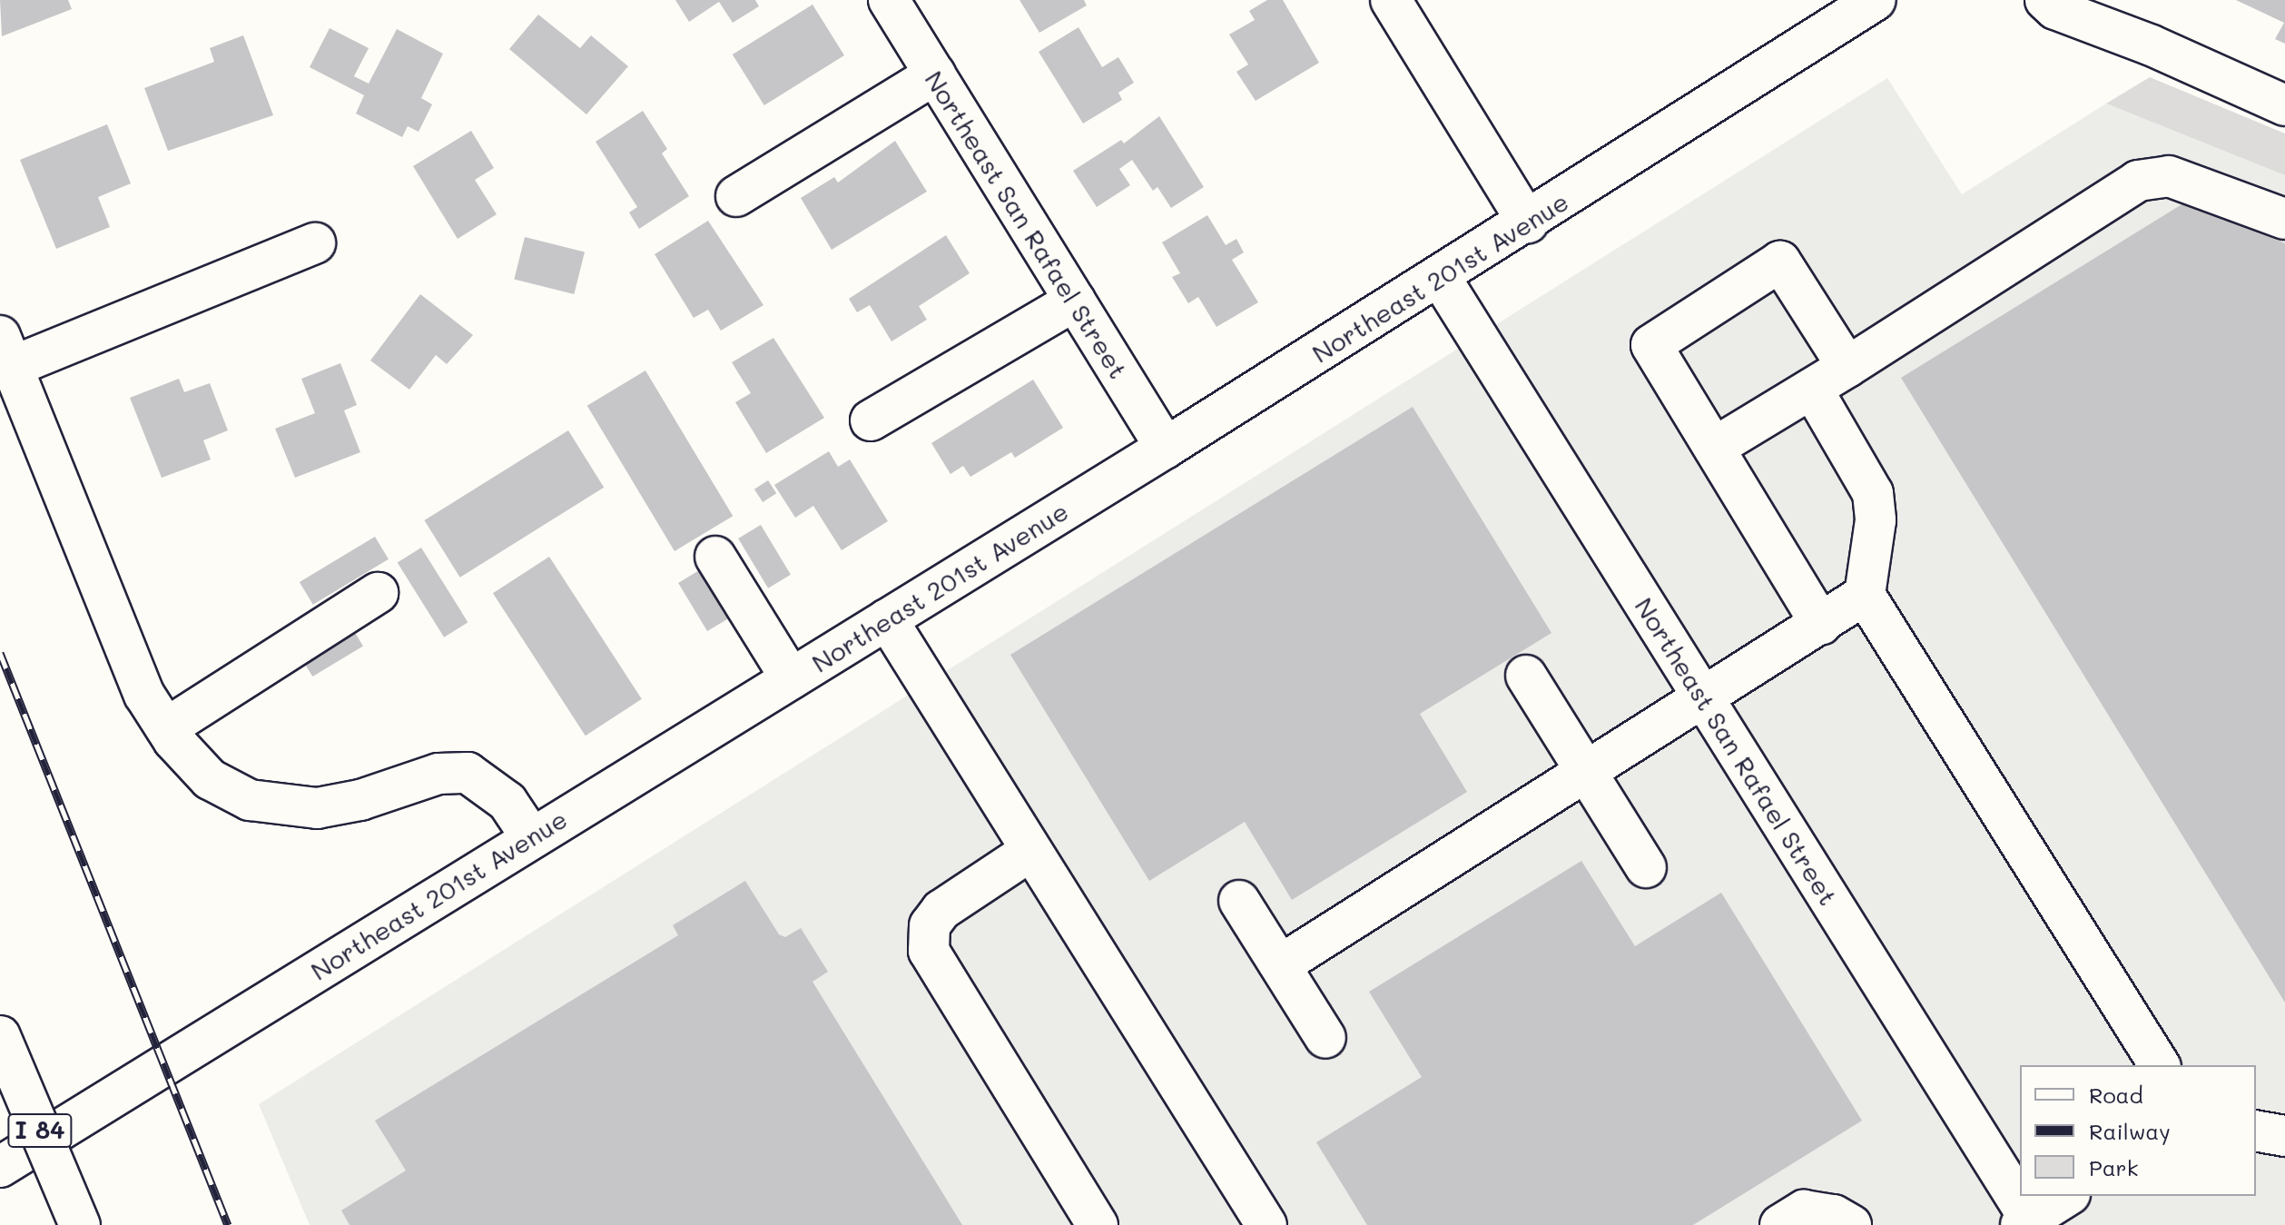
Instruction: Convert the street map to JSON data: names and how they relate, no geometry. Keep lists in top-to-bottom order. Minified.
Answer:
{"streets":{"main road":["Northeast San Rafael Street","Northeast 201st Avenue","I 84"]},"crossings":[["Northeast San Rafael Street","Northeast 201st Avenue"]],"legend":["Road","Railway","Park"]}
